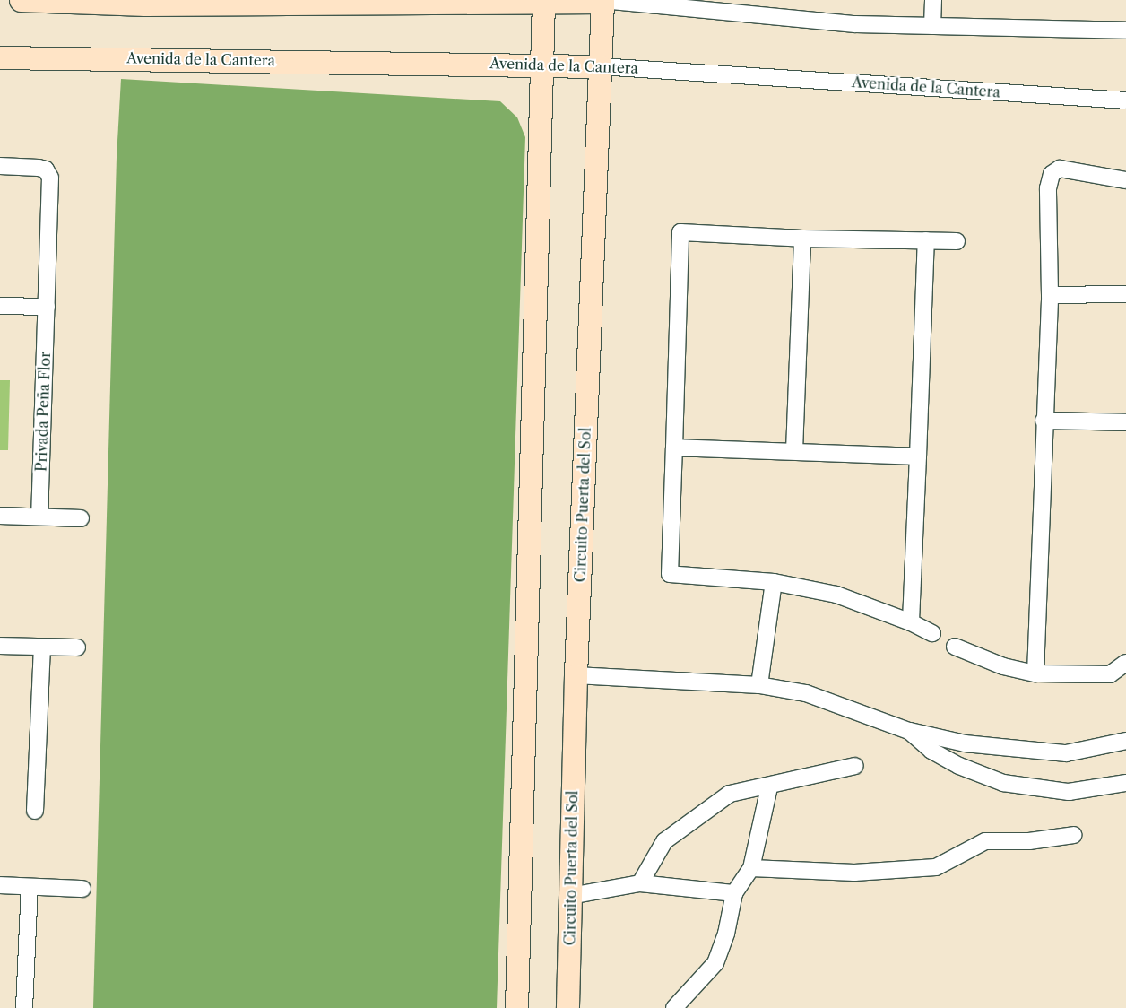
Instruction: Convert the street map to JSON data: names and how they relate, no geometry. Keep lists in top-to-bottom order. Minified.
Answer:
{"streets":{"street":["Avenida de la Cantera","Privada Peña Flor","Circuito Puerta del Sol"]},"crossings":[["Avenida de la Cantera","Circuito Puerta del Sol"]]}
